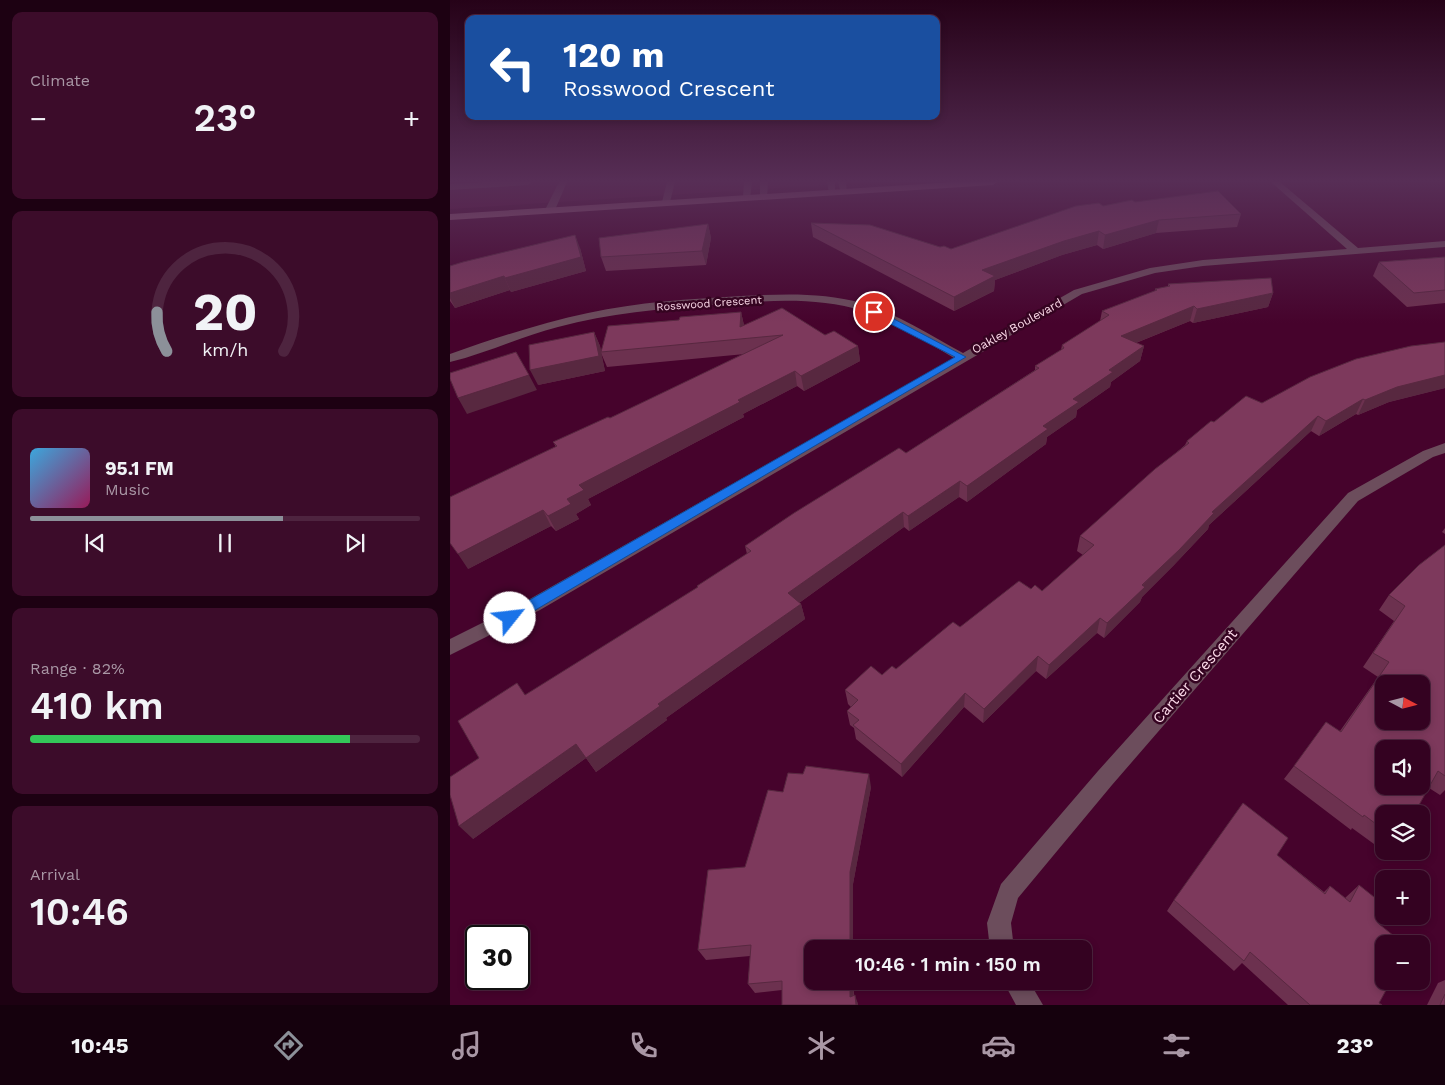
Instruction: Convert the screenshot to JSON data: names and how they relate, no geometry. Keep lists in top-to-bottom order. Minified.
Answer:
{"streets":{"street":["Rosswood Crescent","Oakley Boulevard","Cartier Crescent"]},"crossings":[["Rosswood Crescent","Oakley Boulevard"]],"north":"right","page":{"tile":["Climate",["Range · 82%","410 km"],["Arrival","10:46"]],"turn":["120 m","Rosswood Crescent"],"heat":["−","23°","+"],"song":["95.1 FM","Music"],"map_buttons":["+","−"],"limit":"30","trip":"10:46 · 1 min · 150 m","tabs":["10:45","23°"],"gauge":["20","km/h"]}}
